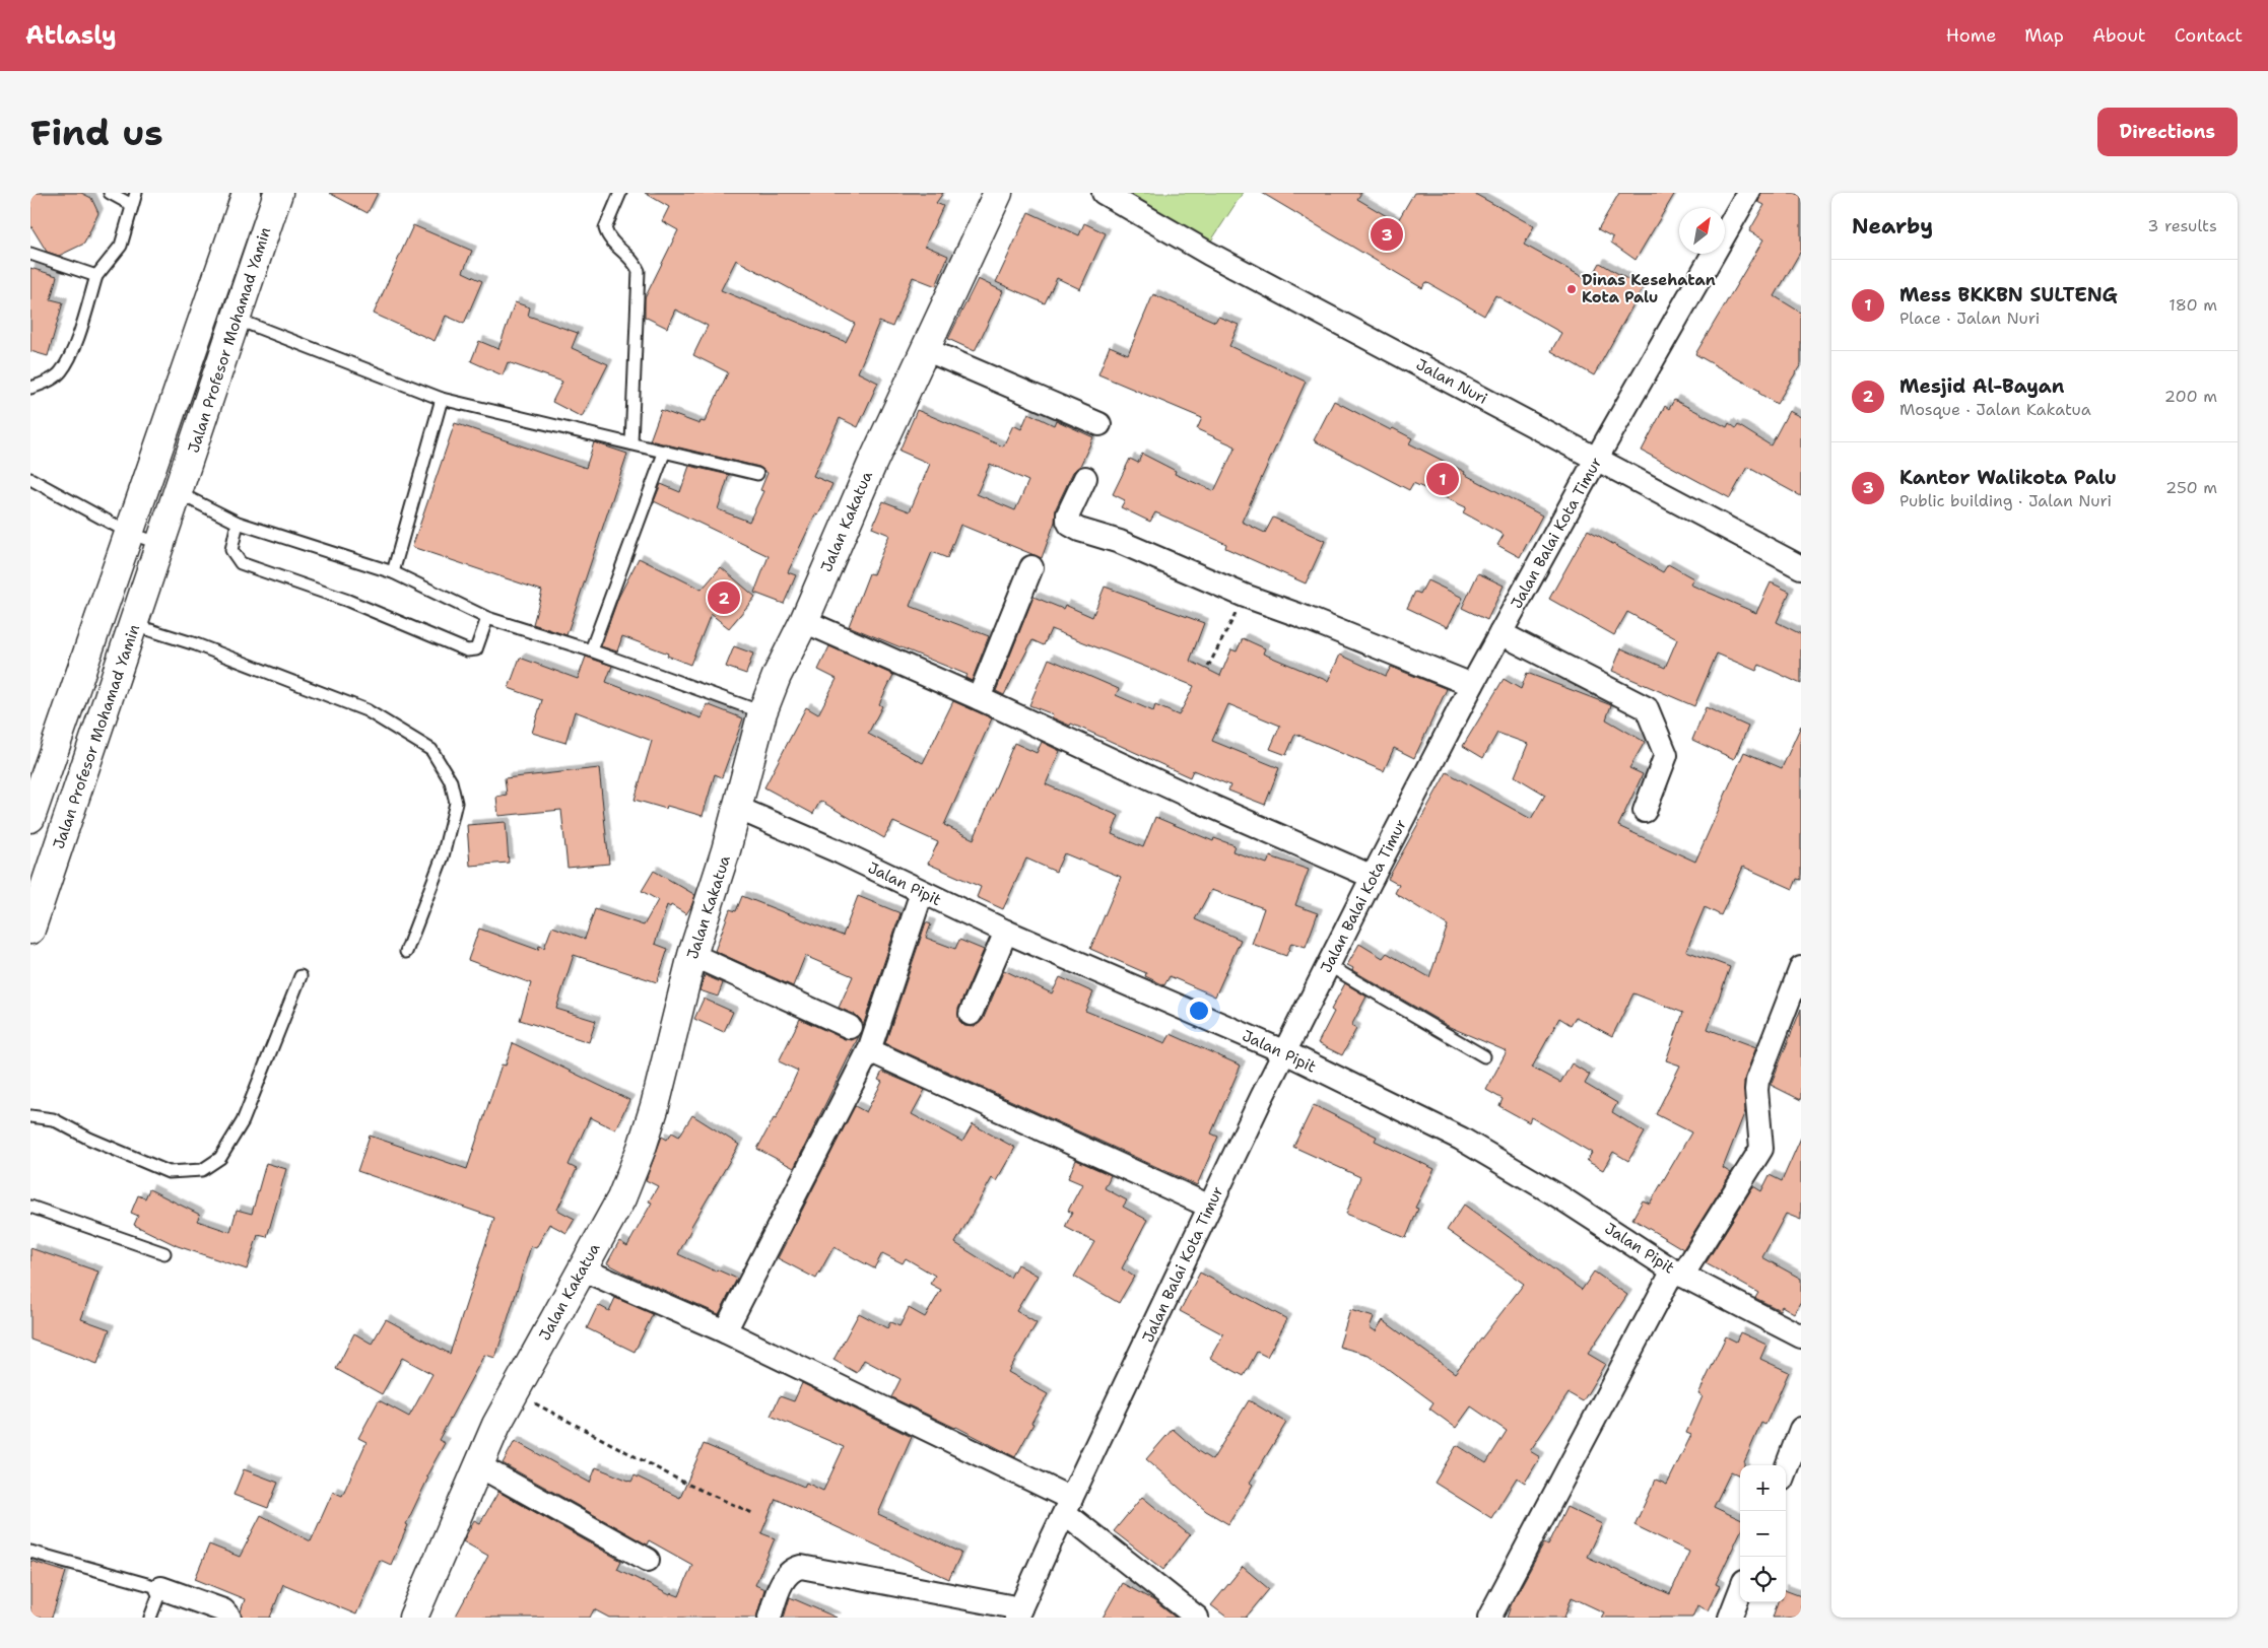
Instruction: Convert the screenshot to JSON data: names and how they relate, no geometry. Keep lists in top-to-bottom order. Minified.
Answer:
{"streets":{"street":["Jalan Profesor Mohamad Yamin","Jalan Nuri","Jalan Kakatua","Jalan Balai Kota Timur","Jalan Pipit"]},"crossings":[["Jalan Nuri","Jalan Balai Kota Timur"],["Jalan Kakatua","Jalan Pipit"],["Jalan Balai Kota Timur","Jalan Pipit"]],"places":["Dinas Kesehatan Kota Palu"],"north":"top right","page":{"header":"Atlasly","nav":["Home","Map","About","Contact"],"buttons":"Directions","title":"Find us","heading":["Nearby","3 results"],"pins":["3","1","2"],"list":[{"mark":"1","name":"Mess BKKBN SULTENG","note":"Place · Jalan Nuri","value":"180 m"},{"mark":"2","name":"Mesjid Al-Bayan","note":"Mosque · Jalan Kakatua","value":"200 m"},{"mark":"3","name":"Kantor Walikota Palu","note":"Public building · Jalan Nuri","value":"250 m"}],"map_buttons":["+","−"]}}
